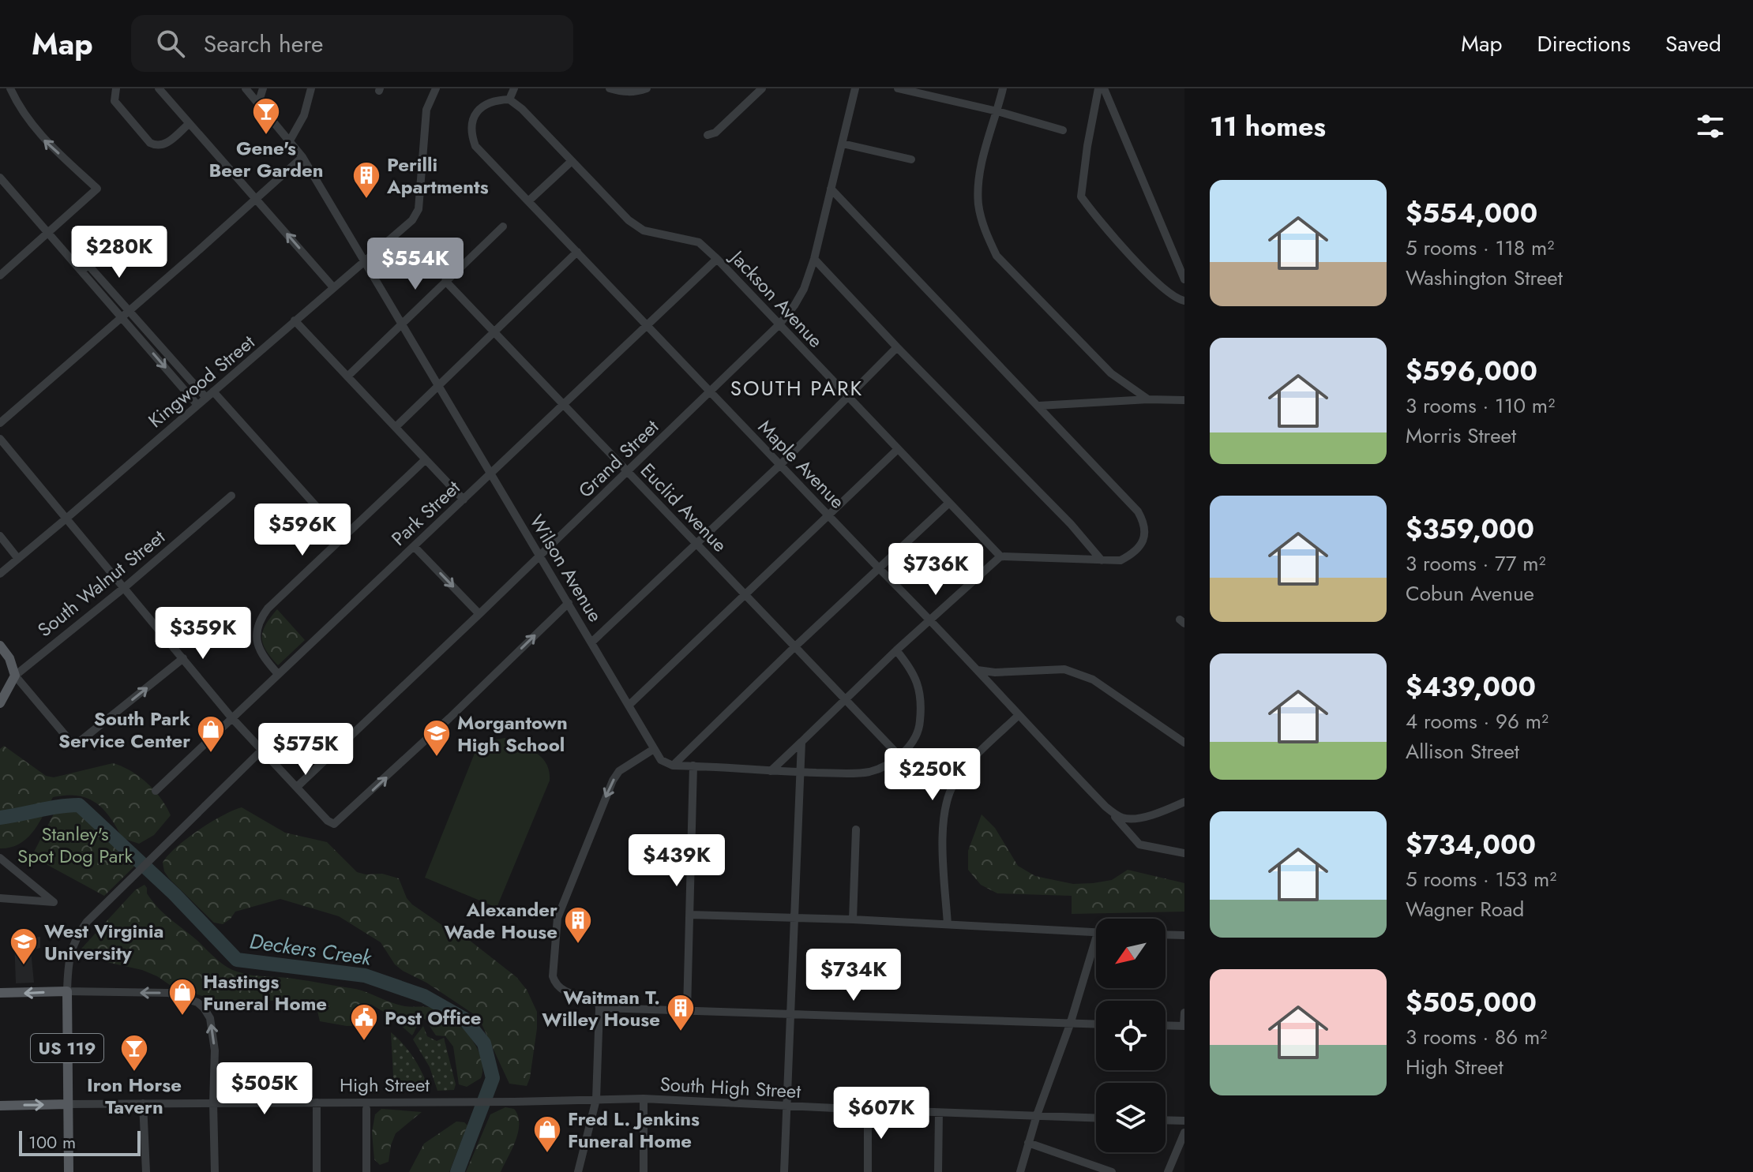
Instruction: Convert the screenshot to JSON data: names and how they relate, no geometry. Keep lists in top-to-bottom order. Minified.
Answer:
{"streets":{"main road":["South Walnut Street","US 119","High Street"],"street":["Jackson Avenue","Kingwood Street","Grand Street","Maple Avenue","Euclid Avenue","Park Street","Wilson Avenue","South High Street"]},"crossings":[["Jackson Avenue","Grand Street"],["Jackson Avenue","Maple Avenue"],["Jackson Avenue","Park Street"],["Kingwood Street","Wilson Avenue"],["Grand Street","Maple Avenue"],["Grand Street","Euclid Avenue"],["Grand Street","Wilson Avenue"],["Maple Avenue","Park Street"],["Euclid Avenue","Park Street"],["Park Street","Wilson Avenue"],["US 119","High Street"],["High Street","South High Street"]],"districts":["SOUTH PARK"],"water":["Deckers Creek"],"parks":["Stanley's Spot Dog Park"],"places":{"bar":["Gene's Beer Garden","Iron Horse Tavern"],"building":["Perilli Apartments","Alexander Wade House","Waitman T. Willey House"],"shop":["South Park Service Center","Hastings Funeral Home","Fred L. Jenkins Funeral Home"],"school or university":["Morgantown High School","West Virginia University"],"public building":["Post Office"]},"scale_bar":"100 m","north":"bottom left","page":{"header":"Map","search":"Search here","nav":["Map","Directions","Saved"],"heading":"11 homes","list":[{"name":"$554,000","note":"5 rooms · 118 m² · Washington Street"},{"name":"$596,000","note":"3 rooms · 110 m² · Morris Street"},{"name":"$359,000","note":"3 rooms · 77 m² · Cobun Avenue"},{"name":"$439,000","note":"4 rooms · 96 m² · Allison Street"},{"name":"$734,000","note":"5 rooms · 153 m² · Wagner Road"},{"name":"$505,000","note":"3 rooms · 86 m² · High Street"}],"price":["$280K","$554K","$596K","$736K","$359K","$575K","$250K","$439K","$734K","$505K","$607K"],"scale":"100 m"}}
